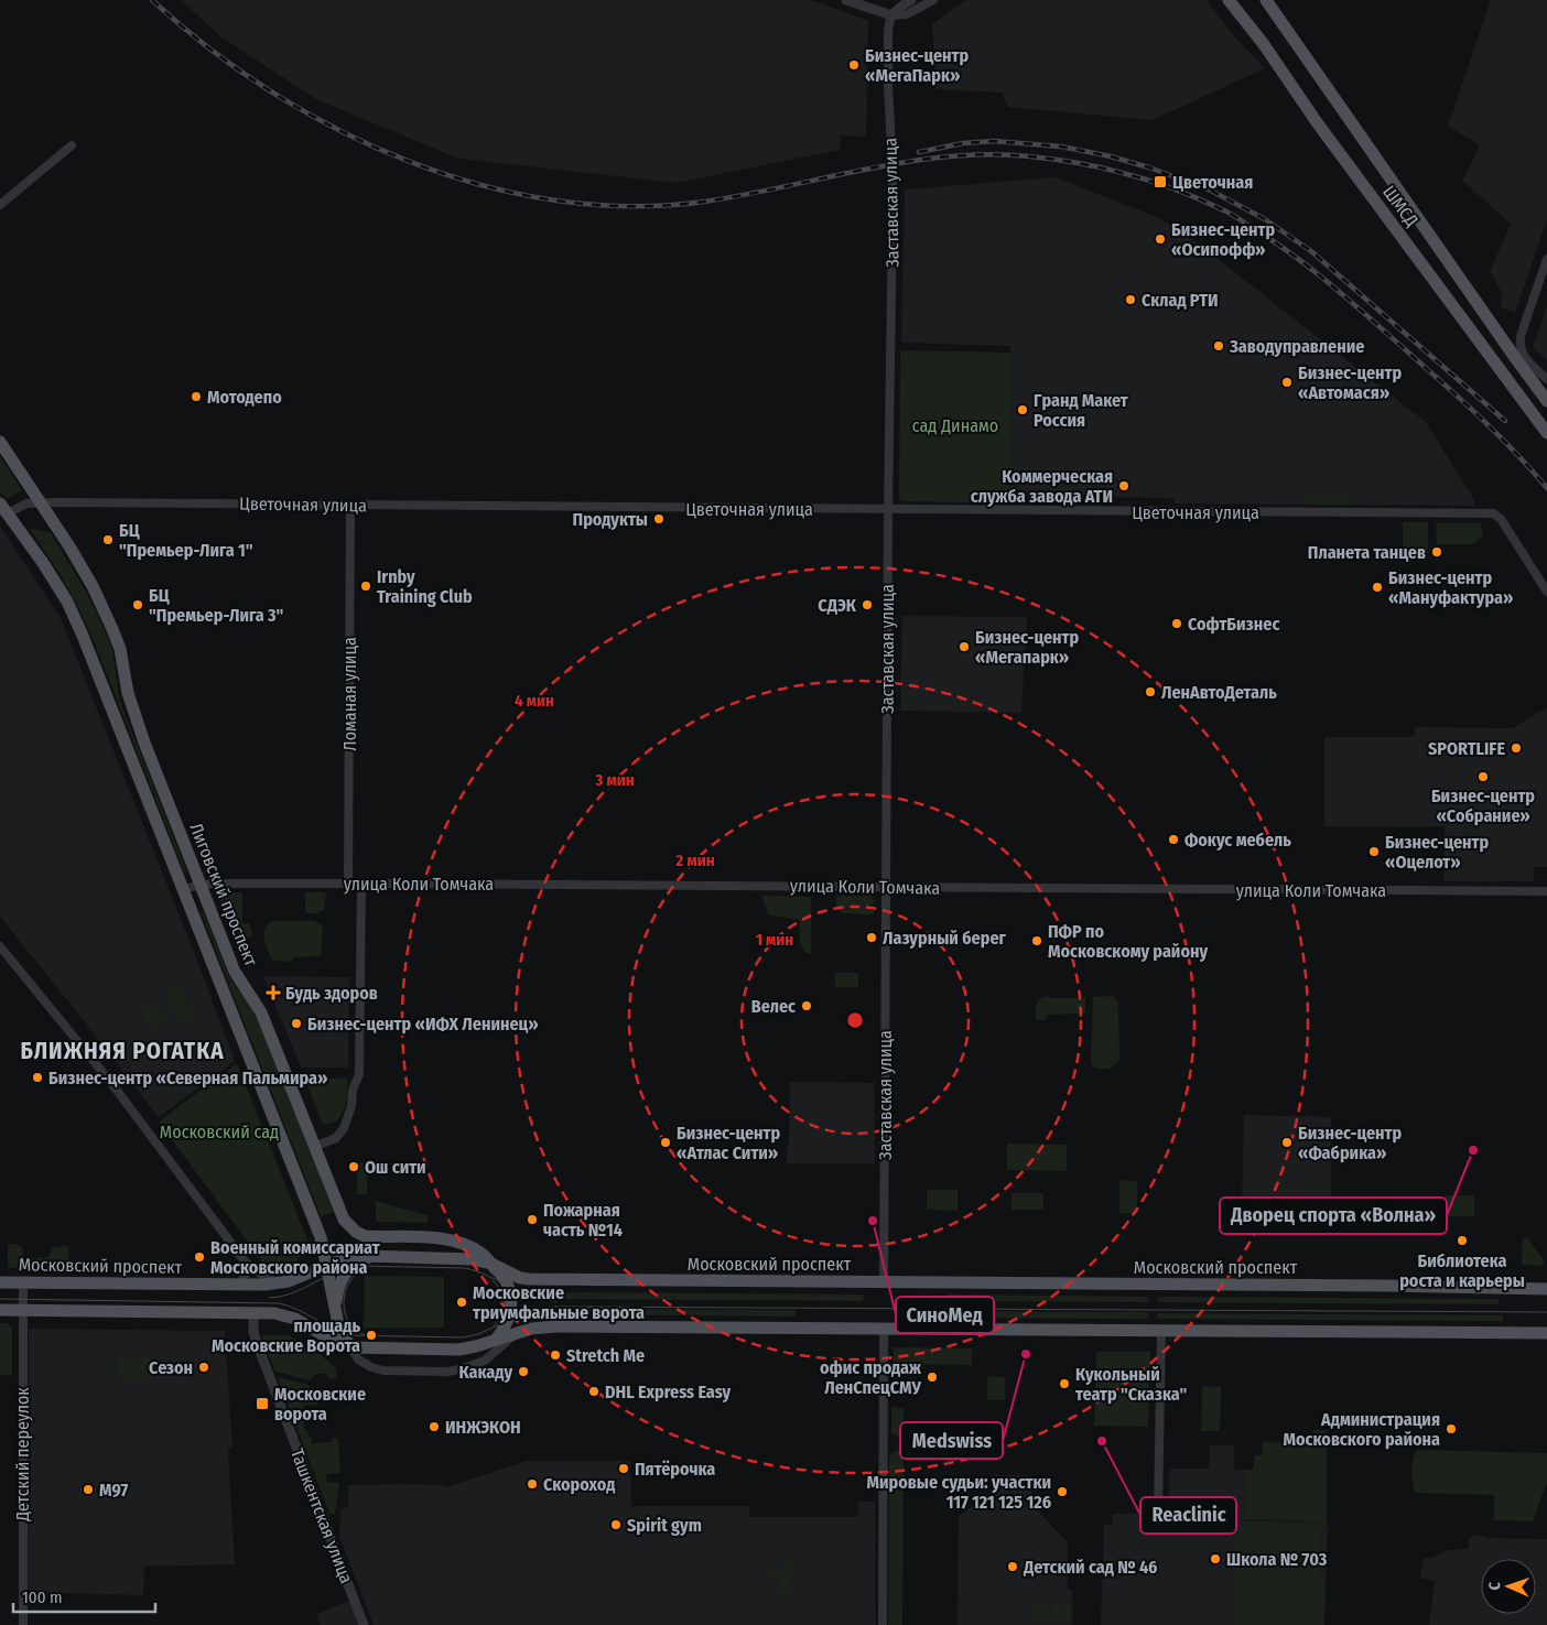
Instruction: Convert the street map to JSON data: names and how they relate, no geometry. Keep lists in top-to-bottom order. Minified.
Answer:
{"streets":{"main road":["ШМСД","Лиговский проспект","Московский проспект"],"street":["Заставская улица","Цветочная улица","Ломаная улица","улица Коли Томчака","Детский переулок","Ташкентская улица"]},"crossings":[["Заставская улица","Цветочная улица"],["Заставская улица","улица Коли Томчака"],["Заставская улица","Московский проспект"],["Цветочная улица","Ломаная улица"],["Цветочная улица","Лиговский проспект"],["Ломаная улица","улица Коли Томчака"],["улица Коли Томчака","Лиговский проспект"],["Лиговский проспект","Московский проспект"],["Московский проспект","Детский переулок"]],"districts":["БЛИЖНЯЯ РОГАТКА"],"parks":["сад Динамо","Московский сад"],"places":{"other":["Бизнес-центр «МегаПарк»","Бизнес-центр «Осипофф»","Склад РТИ","Заводуправление","Бизнес-центр «Автомася»","Мотодепо","Гранд Макет Россия","Коммерческая служба завода АТИ","Продукты","БЦ \"Премьер-Лига 1\"","Планета танцев","Irnby Training Club","Бизнес-центр «Мануфактура»","БЦ \"Премьер-Лига 3\"","СДЭК","СофтБизнес","Бизнес-центр «Мегапарк»","ЛенАвтоДеталь","SPORTLIFE","Бизнес-центр «Собрание»","Фокус мебель","Бизнес-центр «Оцелот»","Лазурный берег","ПФР по Московскому району","Велес","Бизнес-центр «ИФХ Ленинец»","Бизнес-центр «Северная Пальмира»","Бизнес-центр «Атлас Сити»","Бизнес-центр «Фабрика»","Дворец спорта «Волна»","Ош сити","Пожарная часть №14","СиноМед","Библиотека роста и карьеры","Военный комиссариат Московского района","Московские триумфальные ворота","площадь Московские Ворота","Medswiss","Stretch Me","Сезон","Какаду","офис продаж ЛенСпецСМУ","Кукольный театр \"Сказка\"","DHL Express Easy","ИНЖЭКОН","Администрация Московского района","Reaclinic","Пятёрочка","Скороход","M97","Мировые судьи: участки 117 121 125 126","Spirit gym","Школа № 703","Детский сад № 46"],"transit":["Цветочная","Московские ворота"],"health":["Будь здоров"]},"scale_bar":"100 m","north":"left","rings":["4 мин","3 мин","2 мин","1 мин"]}
